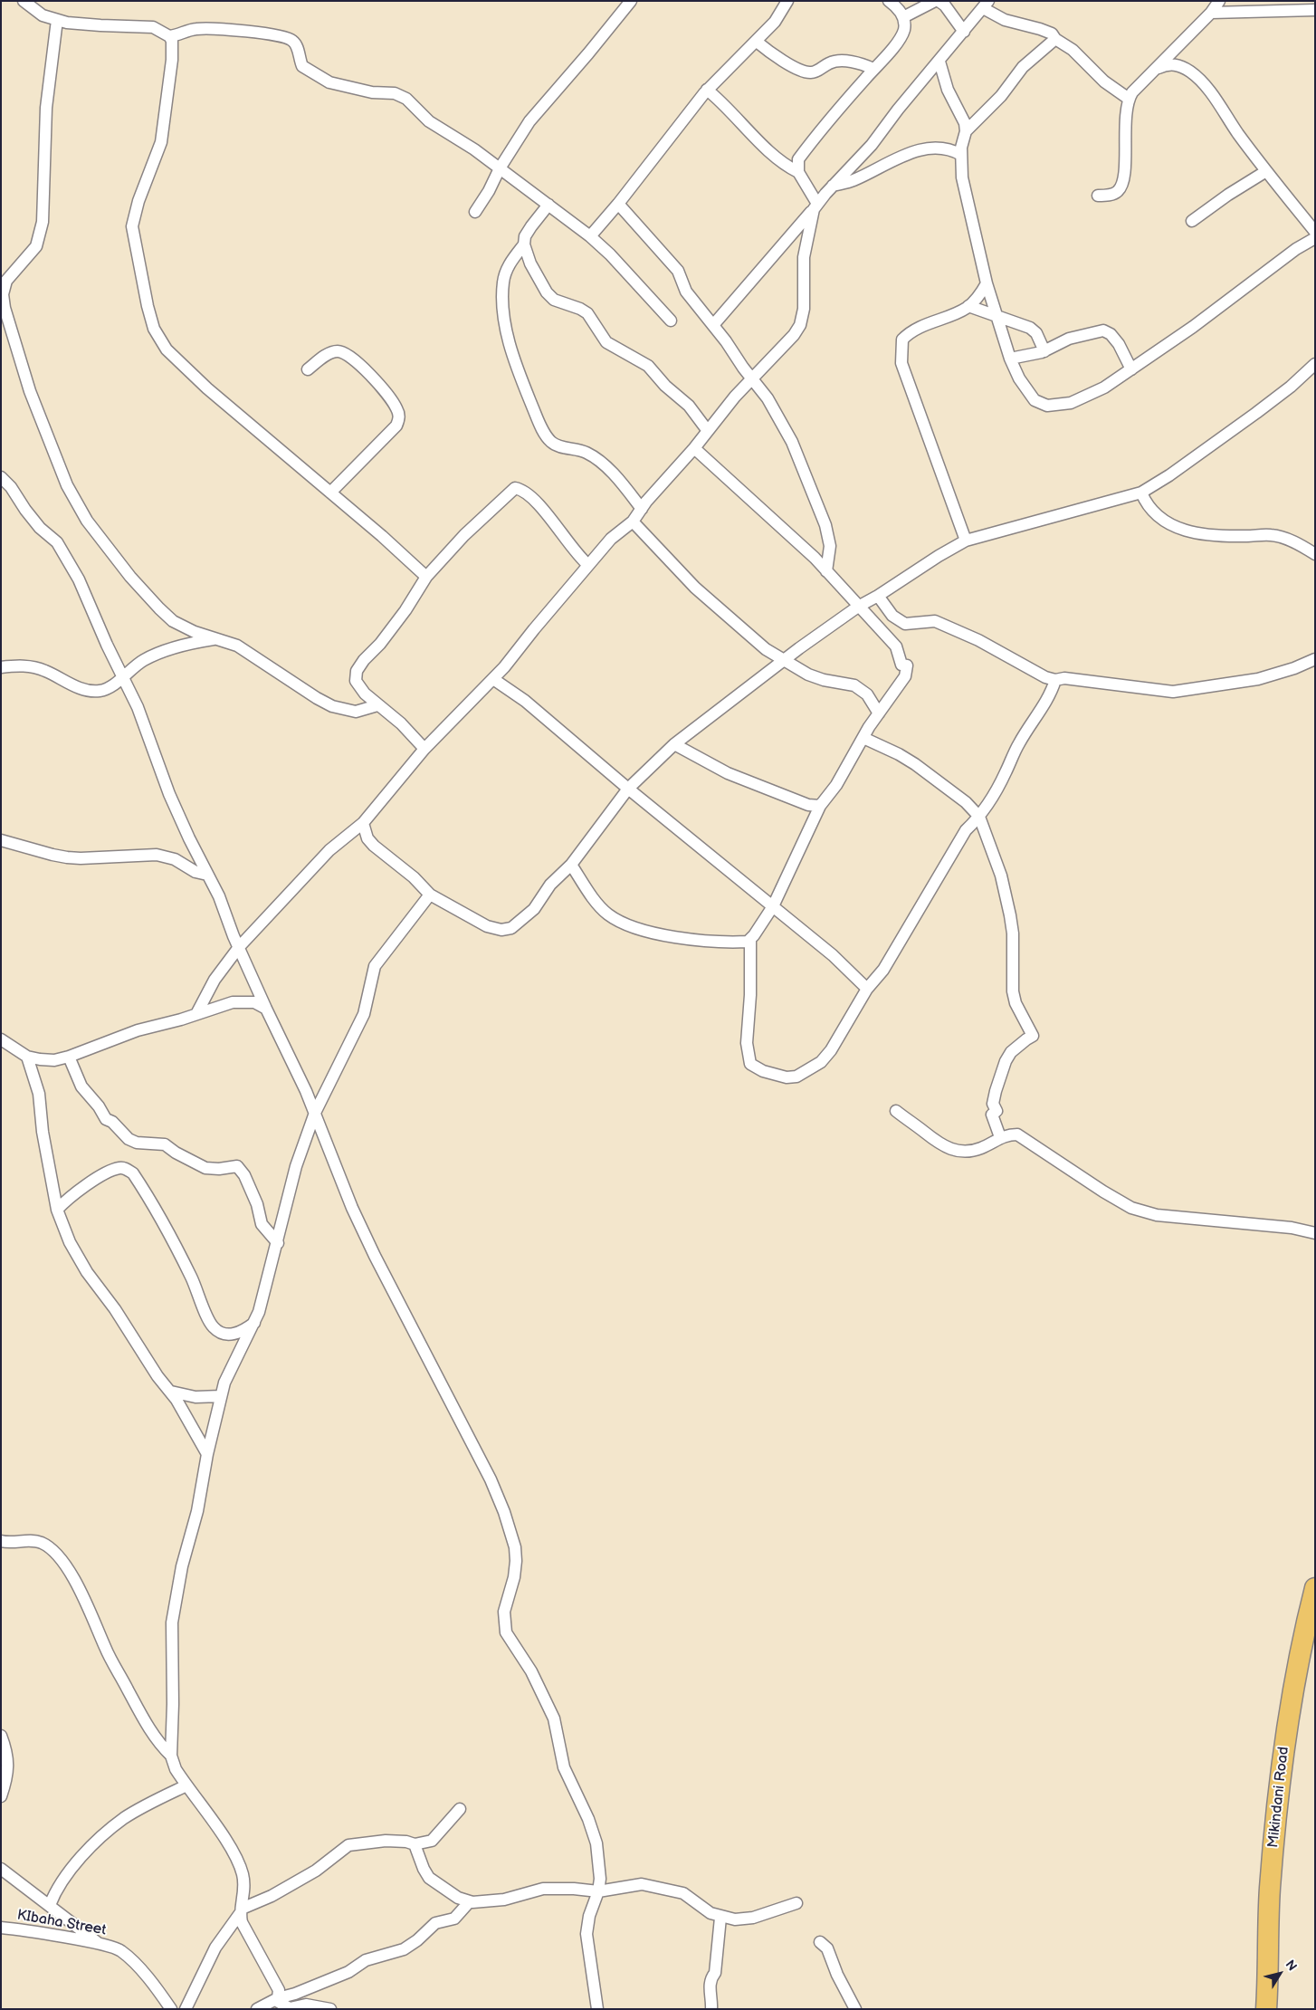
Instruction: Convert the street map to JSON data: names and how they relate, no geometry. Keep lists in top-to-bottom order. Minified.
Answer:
{"streets":{"highway":["Mikindani Road"],"street":["KIbaha Street"]},"north":"top right"}
